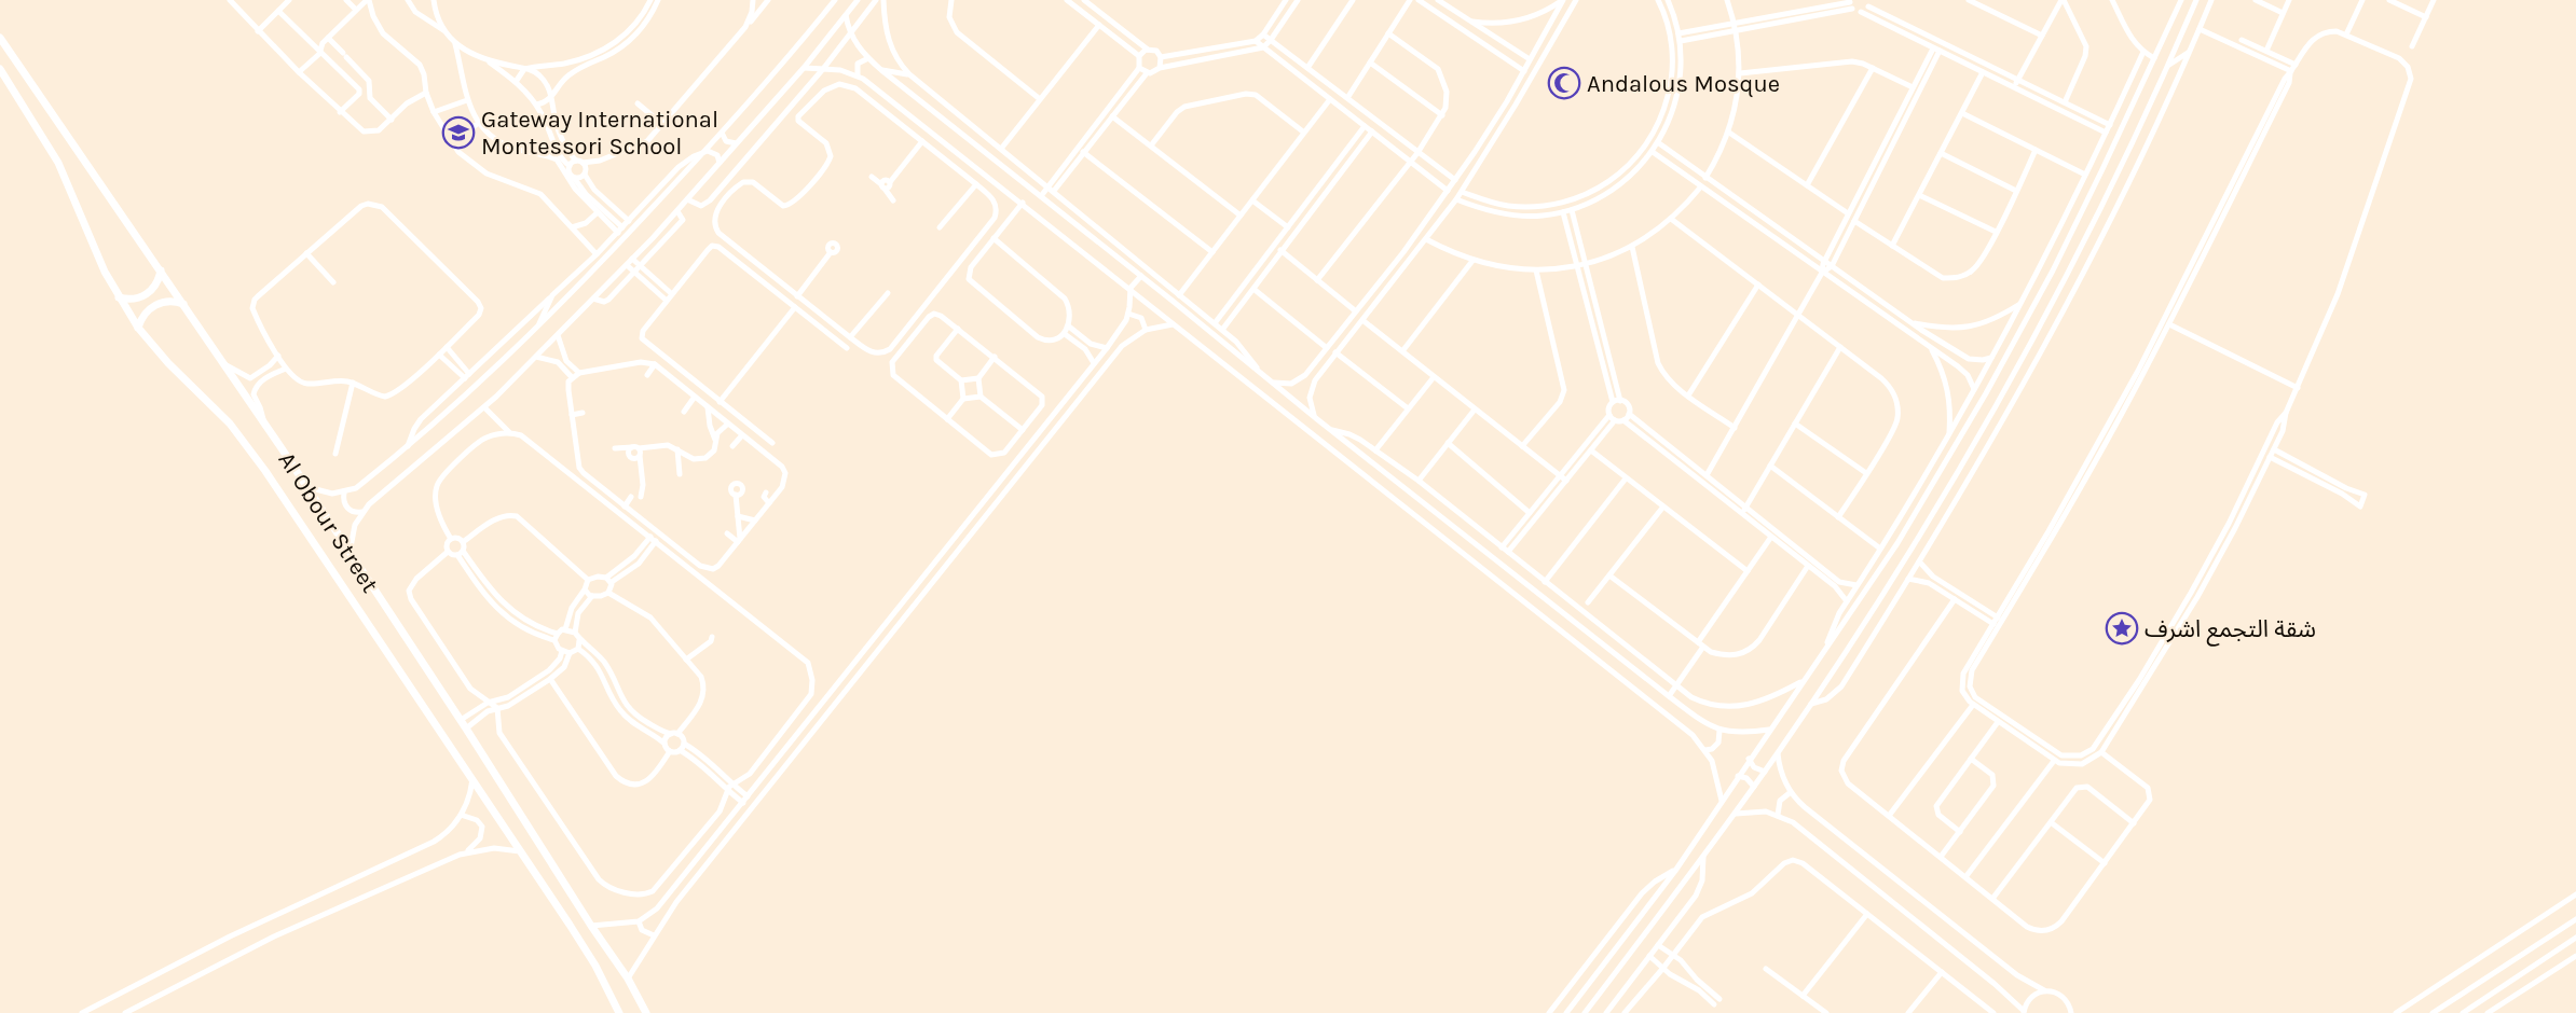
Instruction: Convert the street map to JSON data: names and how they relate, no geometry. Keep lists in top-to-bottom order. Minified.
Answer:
{"streets":{"main road":["Al Obour Street"]},"places":{"mosque":["Andalous Mosque"],"school or university":["Gateway International Montessori School"],"place":["شقة التجمع اشرف"]}}
